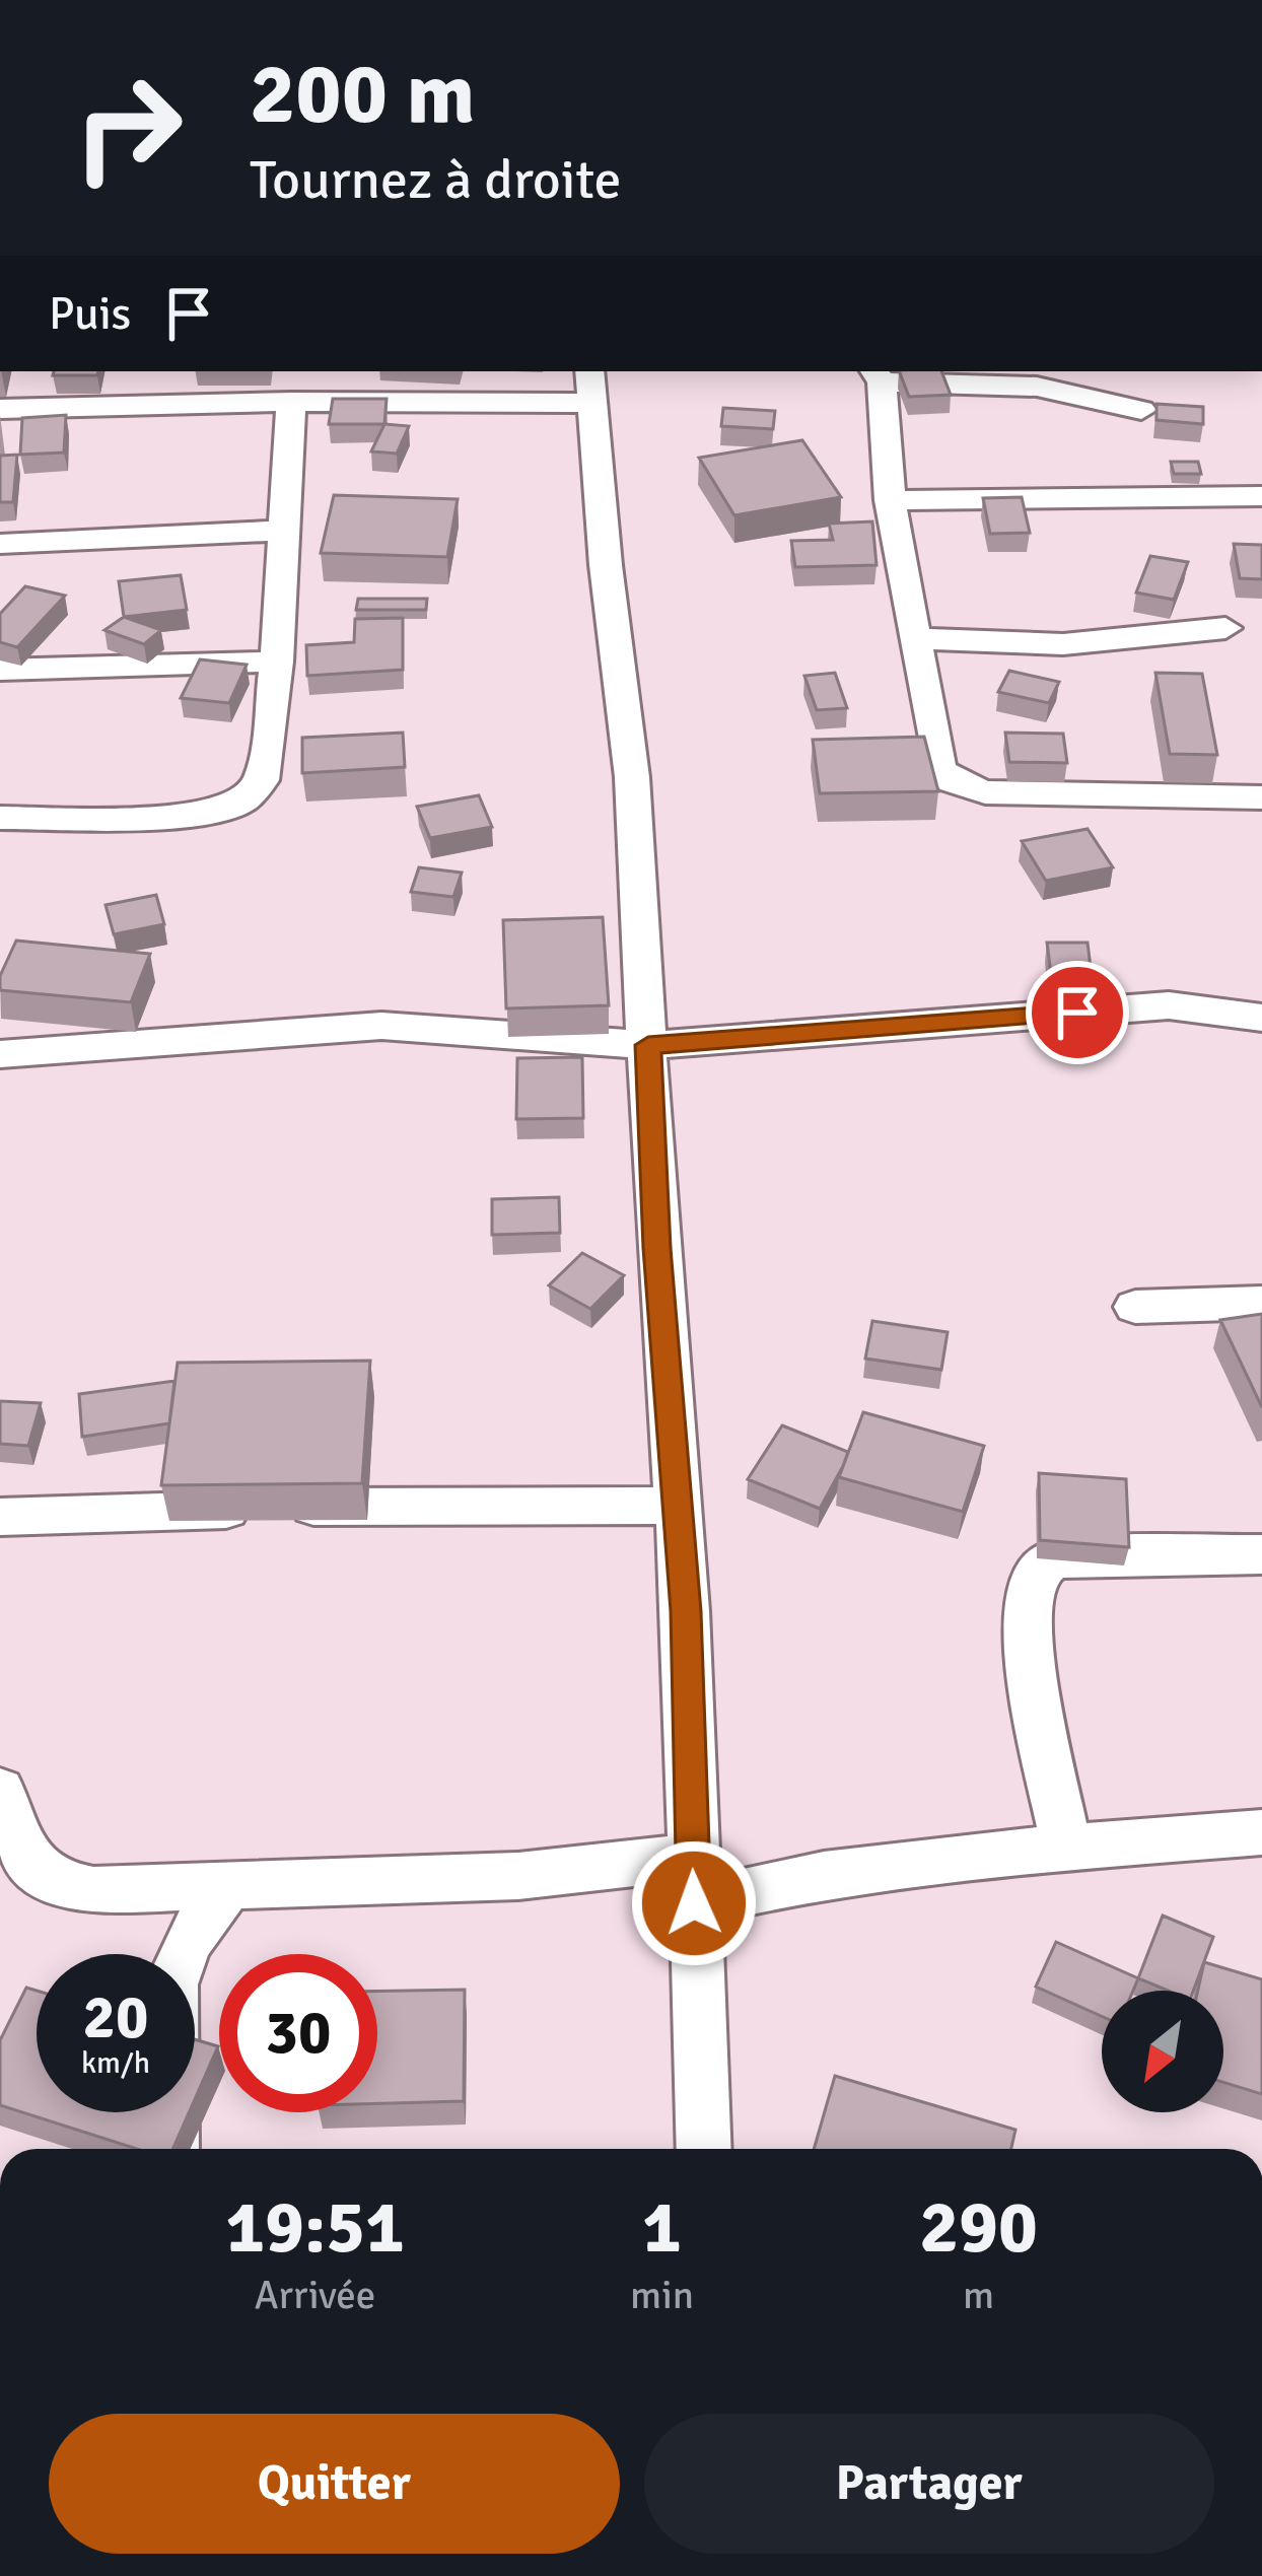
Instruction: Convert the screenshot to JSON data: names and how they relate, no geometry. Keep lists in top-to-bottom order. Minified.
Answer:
{"north":"bottom left","page":{"turn":["200 m","Tournez à droite"],"then":"Puis","speed":"20 km/h","limit":"30","eta":["19:51","Arrivée","1","min","290","m"],"buttons":["Quitter","Partager"]}}
